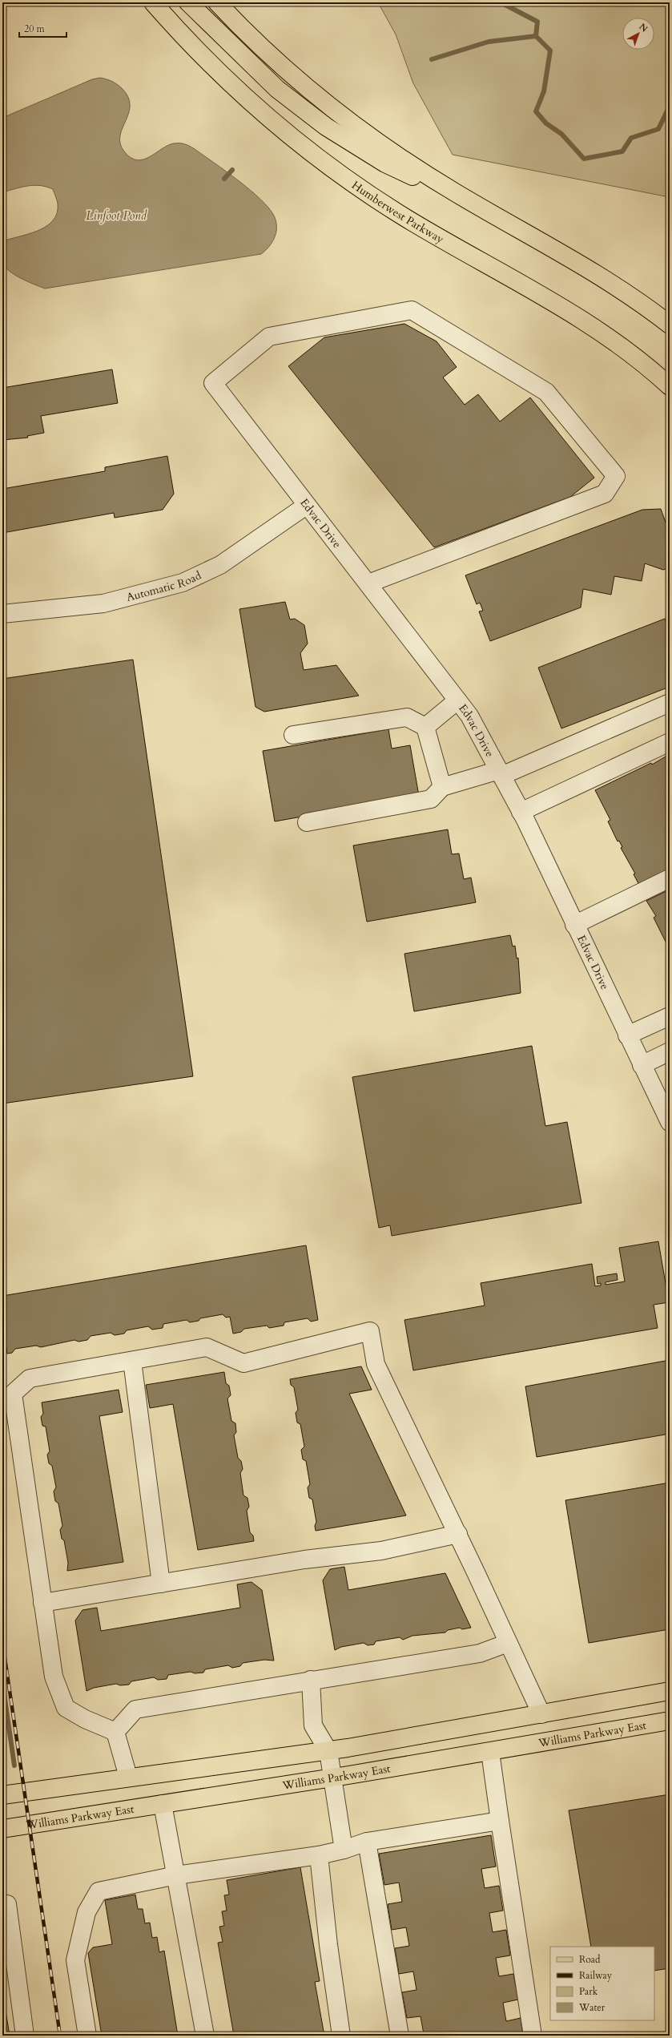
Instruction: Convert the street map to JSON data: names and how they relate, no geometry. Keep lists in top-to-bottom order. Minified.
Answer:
{"streets":{"main road":["Humberwest Parkway","Williams Parkway East"],"street":["Edvac Drive","Automatic Road"]},"crossings":[["Edvac Drive","Automatic Road"]],"water":["Linfoot Pond"],"legend":["Road","Railway","Park","Water"],"scale_bar":"20 m","north":"top right"}
